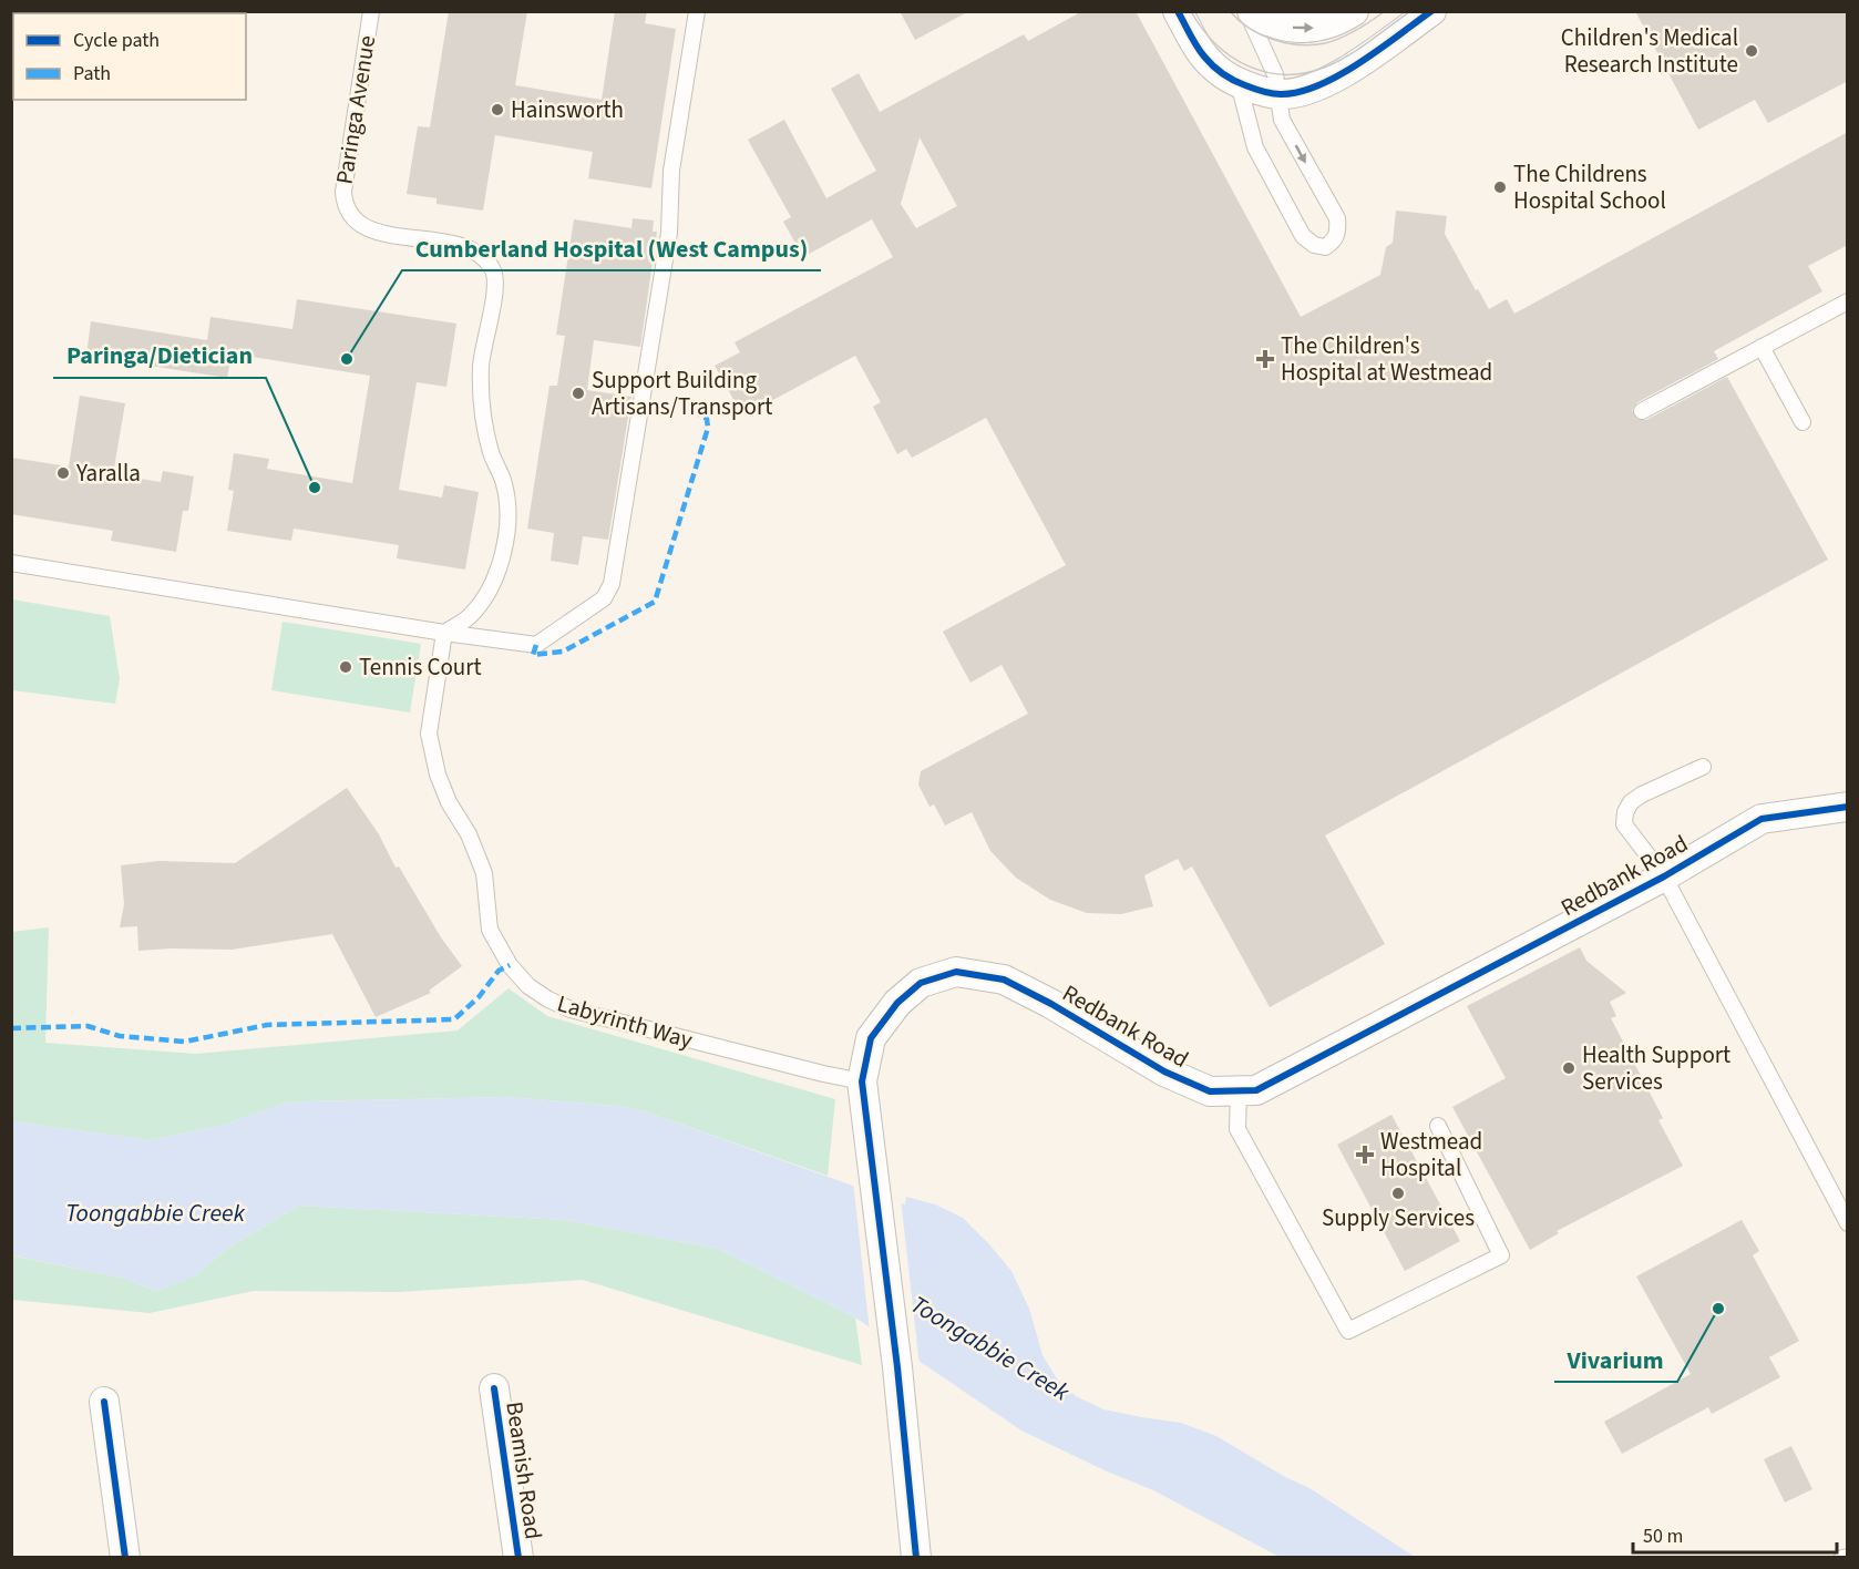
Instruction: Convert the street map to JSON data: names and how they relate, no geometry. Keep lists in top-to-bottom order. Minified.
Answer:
{"streets":{"street":["Redbank Road","Beamish Road"],"lane":["Paringa Avenue","Labyrinth Way"]},"crossings":[["Paringa Avenue","Labyrinth Way"],["Redbank Road","Labyrinth Way"]],"water":["Toongabbie Creek"],"places":{"other":["Children's Medical Research Institute","Hainsworth","The Childrens Hospital School","Cumberland Hospital (West Campus)","Support Building Artisans/Transport","Yaralla","Paringa/Dietician","Tennis Court","Health Support Services","Supply Services","Vivarium"],"health":["The Children's Hospital at Westmead","Westmead Hospital"]},"legend":["Cycle path","Path"],"scale_bar":"50 m"}
